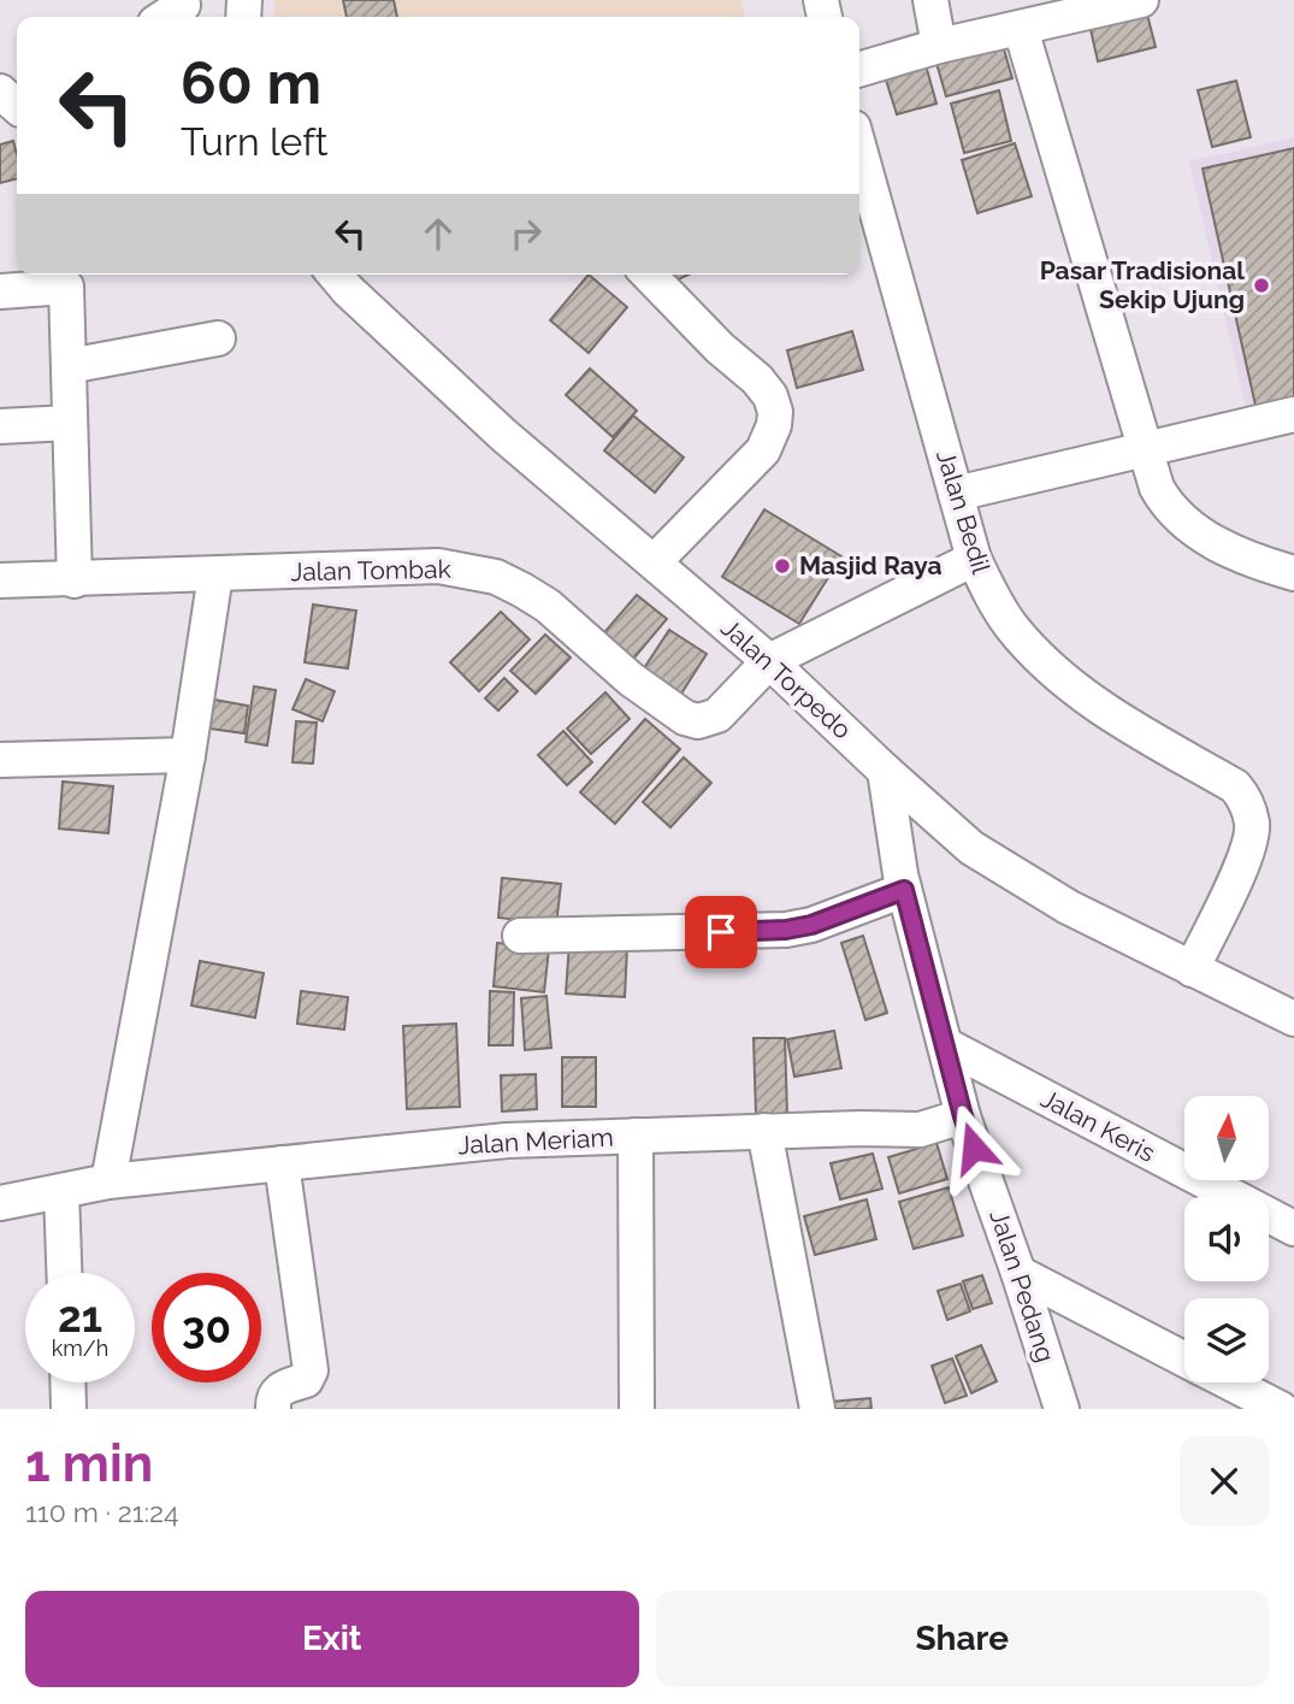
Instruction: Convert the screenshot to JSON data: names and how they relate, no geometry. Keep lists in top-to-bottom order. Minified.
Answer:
{"streets":{"street":["Jalan Bedil","Jalan Tombak","Jalan Torpedo","Jalan Keris","Jalan Meriam","Jalan Pedang"]},"crossings":[["Jalan Bedil","Jalan Torpedo"],["Jalan Tombak","Jalan Torpedo"],["Jalan Torpedo","Jalan Pedang"],["Jalan Keris","Jalan Pedang"],["Jalan Meriam","Jalan Pedang"]],"places":["Pasar Tradisional Sekip Ujung","Masjid Raya"],"north":"top","page":{"turn":["60 m","Turn left"],"speed":"21 km/h","limit":"30","heading":["1 min","110 m · 21:24"],"buttons":["Exit","Share"]}}
